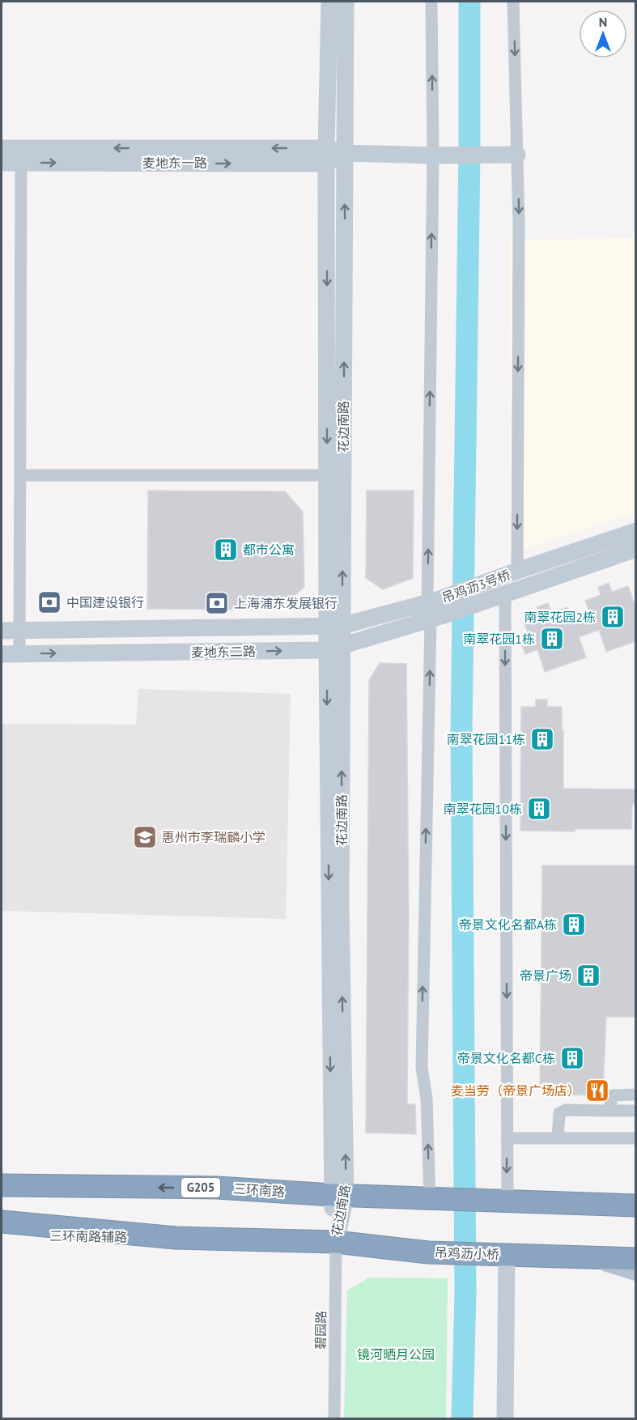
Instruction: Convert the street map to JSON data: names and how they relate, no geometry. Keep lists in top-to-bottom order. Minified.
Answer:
{"streets":{"highway":["G205","三环南路","三环南路辅路","吊鸡沥小桥"],"street":["麦地东一路","花边南路","吊鸡沥3号桥","麦地东二路","碧园路"]},"crossings":[["麦地东一路","花边南路"],["花边南路","麦地东二路"],["花边南路","三环南路"],["花边南路","吊鸡沥小桥"],["花边南路","碧园路"],["吊鸡沥3号桥","麦地东二路"],["G205","三环南路"],["吊鸡沥小桥","碧园路"]],"parks":["镜河晒月公园"],"places":{"building":["都市公寓","南翠花园2栋","南翠花园1栋","南翠花园11栋","南翠花园10栋","帝景文化名都A栋","帝景广场","帝景文化名都C栋"],"bank":["中国建设银行","上海浦东发展银行"],"school or university":["惠州市李瑞麟小学"],"restaurant":["麦当劳（帝景广场店）"]},"north":"top"}
